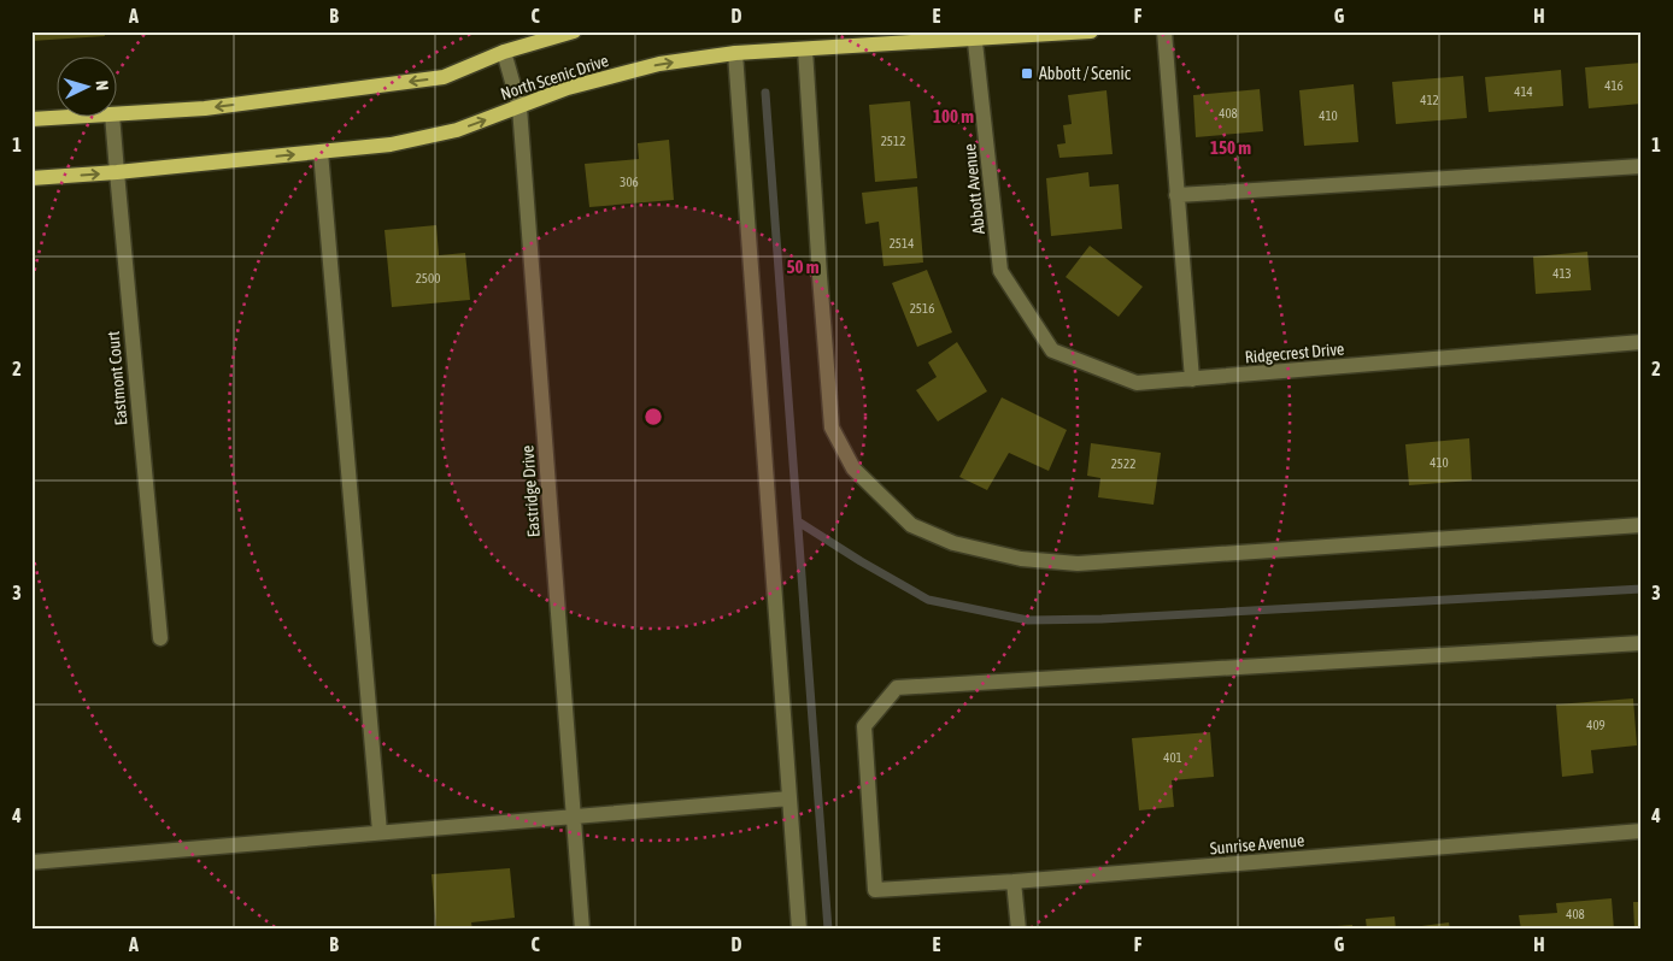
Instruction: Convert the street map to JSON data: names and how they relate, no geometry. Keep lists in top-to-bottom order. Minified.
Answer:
{"streets":{"main road":["North Scenic Drive"],"street":["Abbott Avenue","Ridgecrest Drive","Eastmont Court","Eastridge Drive","Sunrise Avenue"]},"crossings":[["North Scenic Drive","Abbott Avenue"],["North Scenic Drive","Eastmont Court"],["North Scenic Drive","Eastridge Drive"],["Abbott Avenue","Ridgecrest Drive"]],"places":{"transit":["Abbott / Scenic"]},"house_numbers":["416","414","412","408","410","2512","306","2514","413","2500","2516","410","2522","409","401","408"],"north":"right","grid":{"columns":["A","B","C","D","E","F","G","H"],"rows":["1","2","3","4"]},"rings":["100 m","150 m","50 m"]}
